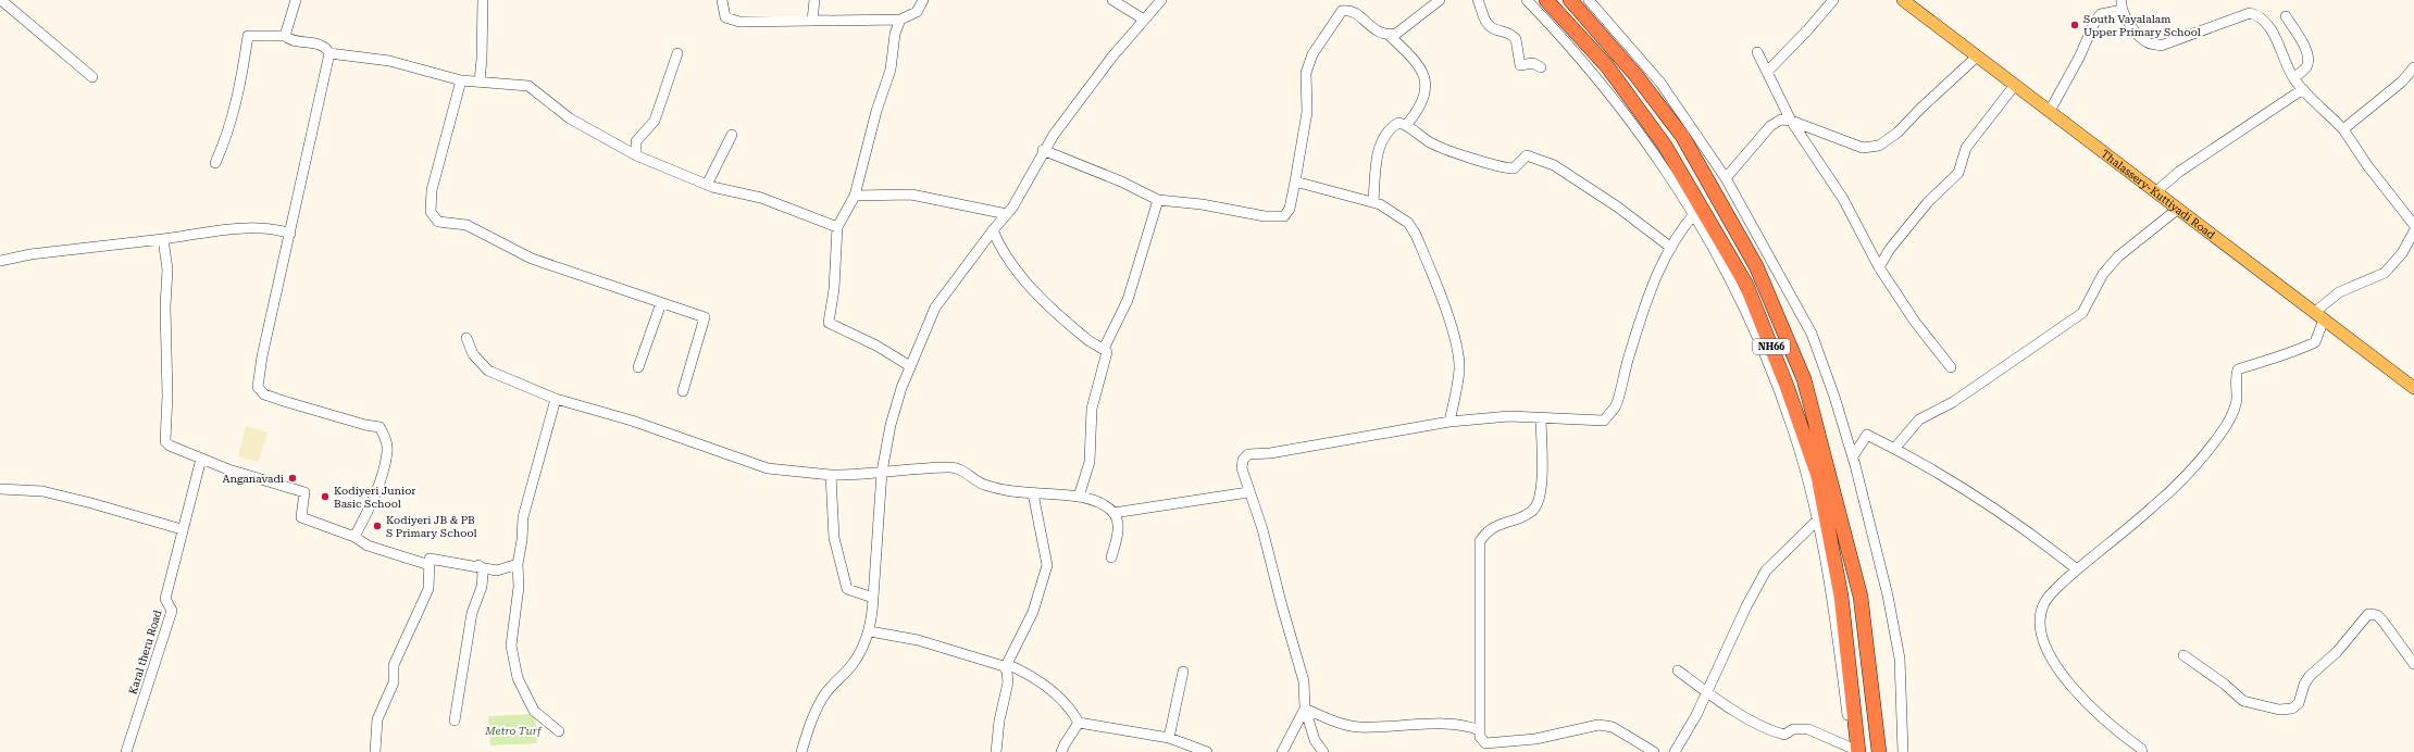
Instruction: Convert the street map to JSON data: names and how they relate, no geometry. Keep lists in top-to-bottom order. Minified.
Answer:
{"streets":{"highway":["NH66"],"main road":["Thalassery-Kuttiyadi Road"],"street":["Karal theru Road"]},"parks":["Metro Turf"],"places":["South Vayalalam Upper Primary School","Anganavadi","Kodiyeri Junior Basic School","Kodiyeri JB & PB S Primary School"]}
